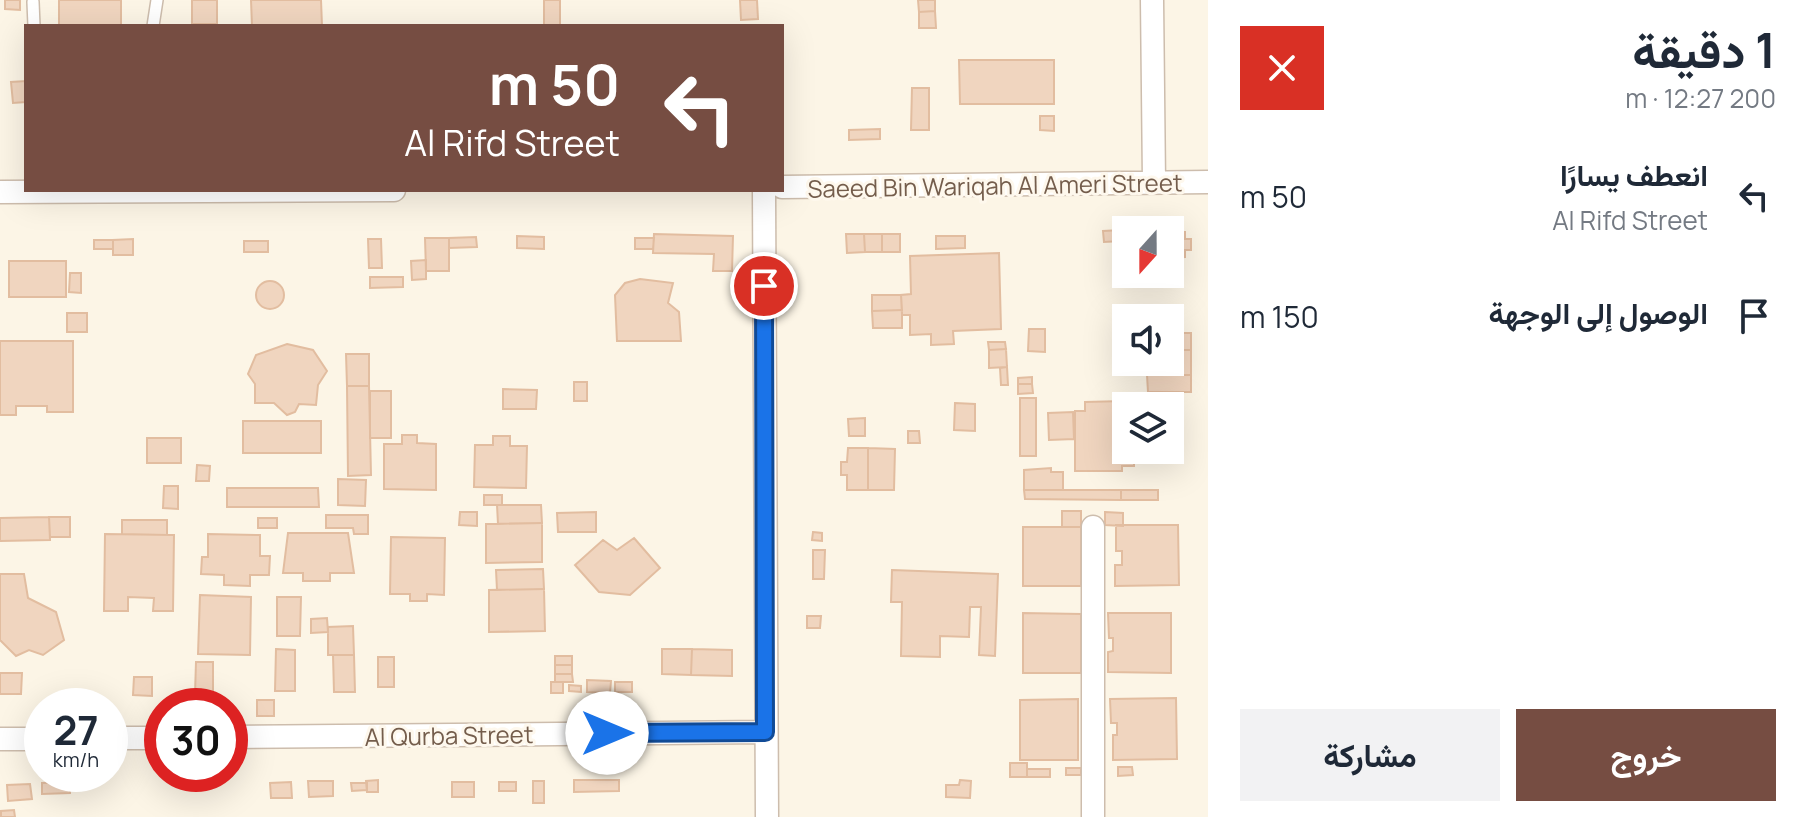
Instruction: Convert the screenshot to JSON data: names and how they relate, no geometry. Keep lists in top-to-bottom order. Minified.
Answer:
{"streets":{"street":["Saeed Bin Wariqah Al Ameri Street","Al Qurba Street"]},"north":"bottom","page":{"heading":["1 دقيقة","200 m · 12:27"],"turn":["50 m","Al Rifd Street"],"list":[{"name":"انعطف يسارًا","note":"Al Rifd Street","value":"50 m"},{"name":"الوصول إلى الوجهة","value":"150 m"}],"speed":"27 km/h","limit":"30","buttons":["خروج","مشاركة"]}}
